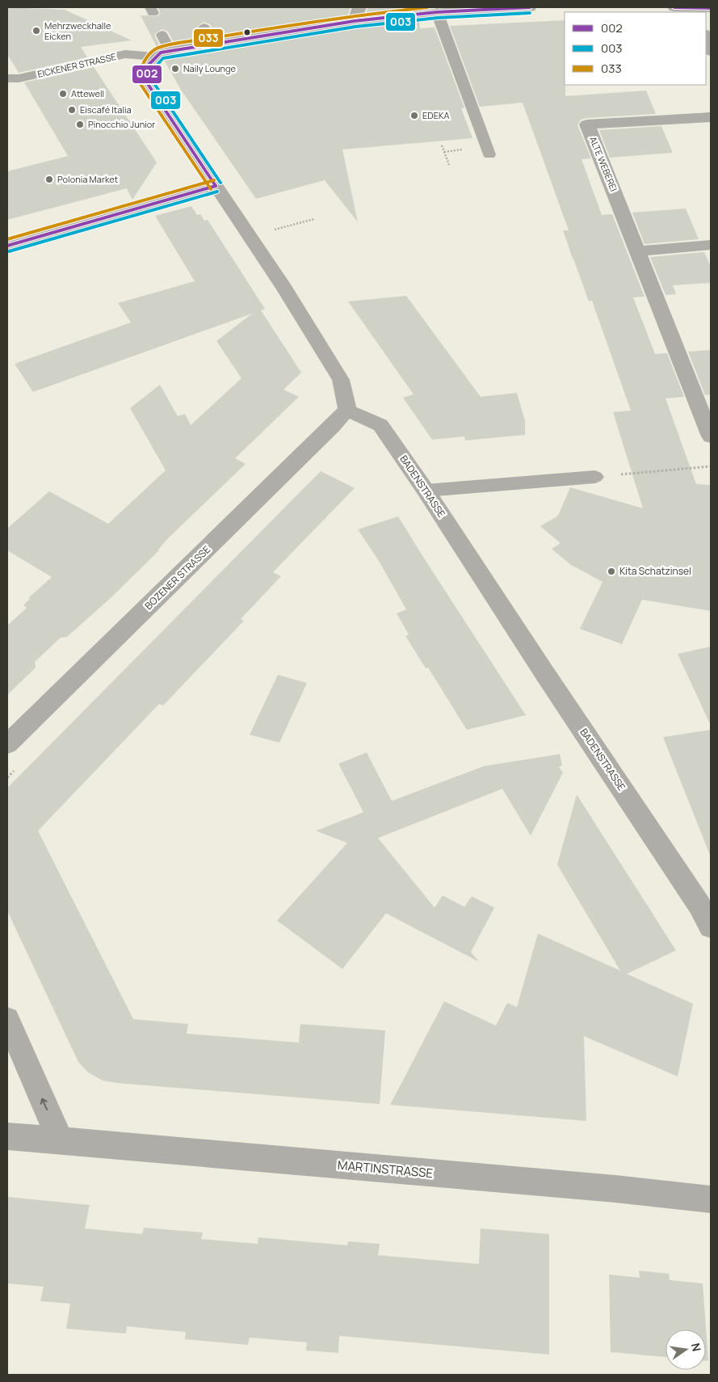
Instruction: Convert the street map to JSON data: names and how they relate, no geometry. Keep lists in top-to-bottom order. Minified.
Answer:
{"streets":{"street":["EICKENER STRASSE","ALTE WEBEREI","BADENSTRASSE","BOZENER STRASSE","MARTINSTRASSE"]},"crossings":[["BADENSTRASSE","BOZENER STRASSE"]],"places":["Mehrzweckhalle Eicken","Naily Lounge","Attewell","Eiscafé Italia","EDEKA","Pinocchio Junior","Polonia Market","Kita Schatzinsel"],"lines":["transit line 002","transit line 033","transit line 003"],"legend":["002","003","033"],"north":"right"}
